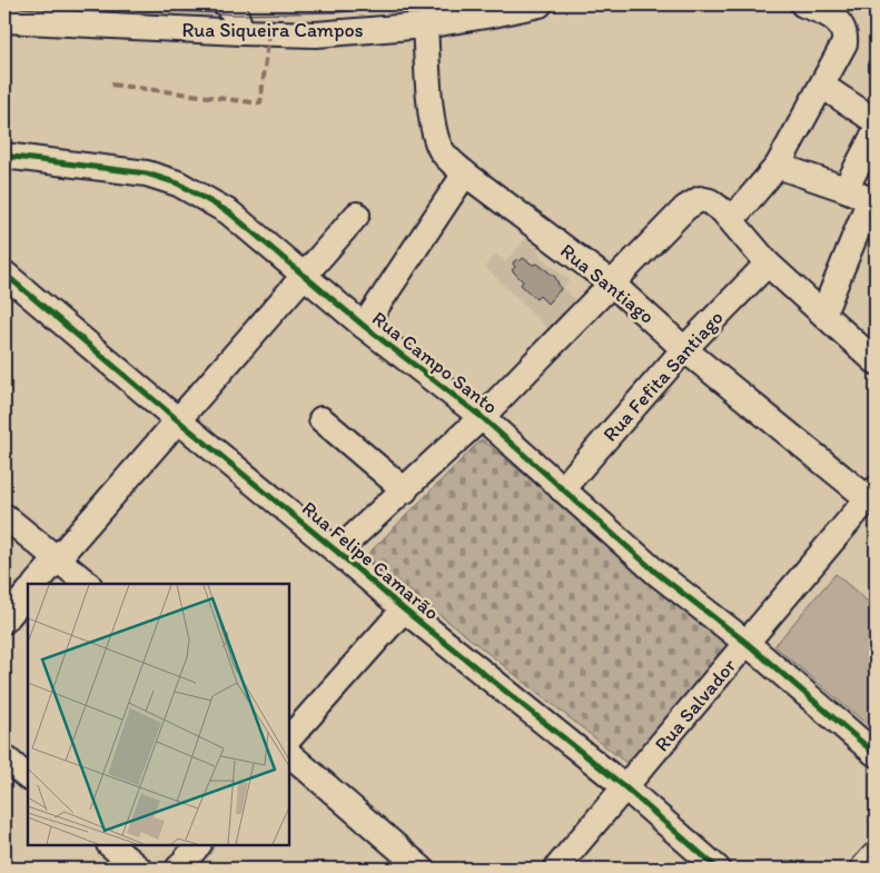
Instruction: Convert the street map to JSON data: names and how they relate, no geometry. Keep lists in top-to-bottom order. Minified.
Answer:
{"streets":{"street":["Rua Siqueira Campos","Rua Santiago","Rua Campo Santo","Rua Fefita Santiago","Rua Felipe Camarão","Rua Salvador"]},"crossings":[["Rua Siqueira Campos","Rua Santiago"],["Rua Santiago","Rua Fefita Santiago"],["Rua Santiago","Rua Salvador"],["Rua Campo Santo","Rua Fefita Santiago"],["Rua Campo Santo","Rua Salvador"],["Rua Felipe Camarão","Rua Salvador"]]}
